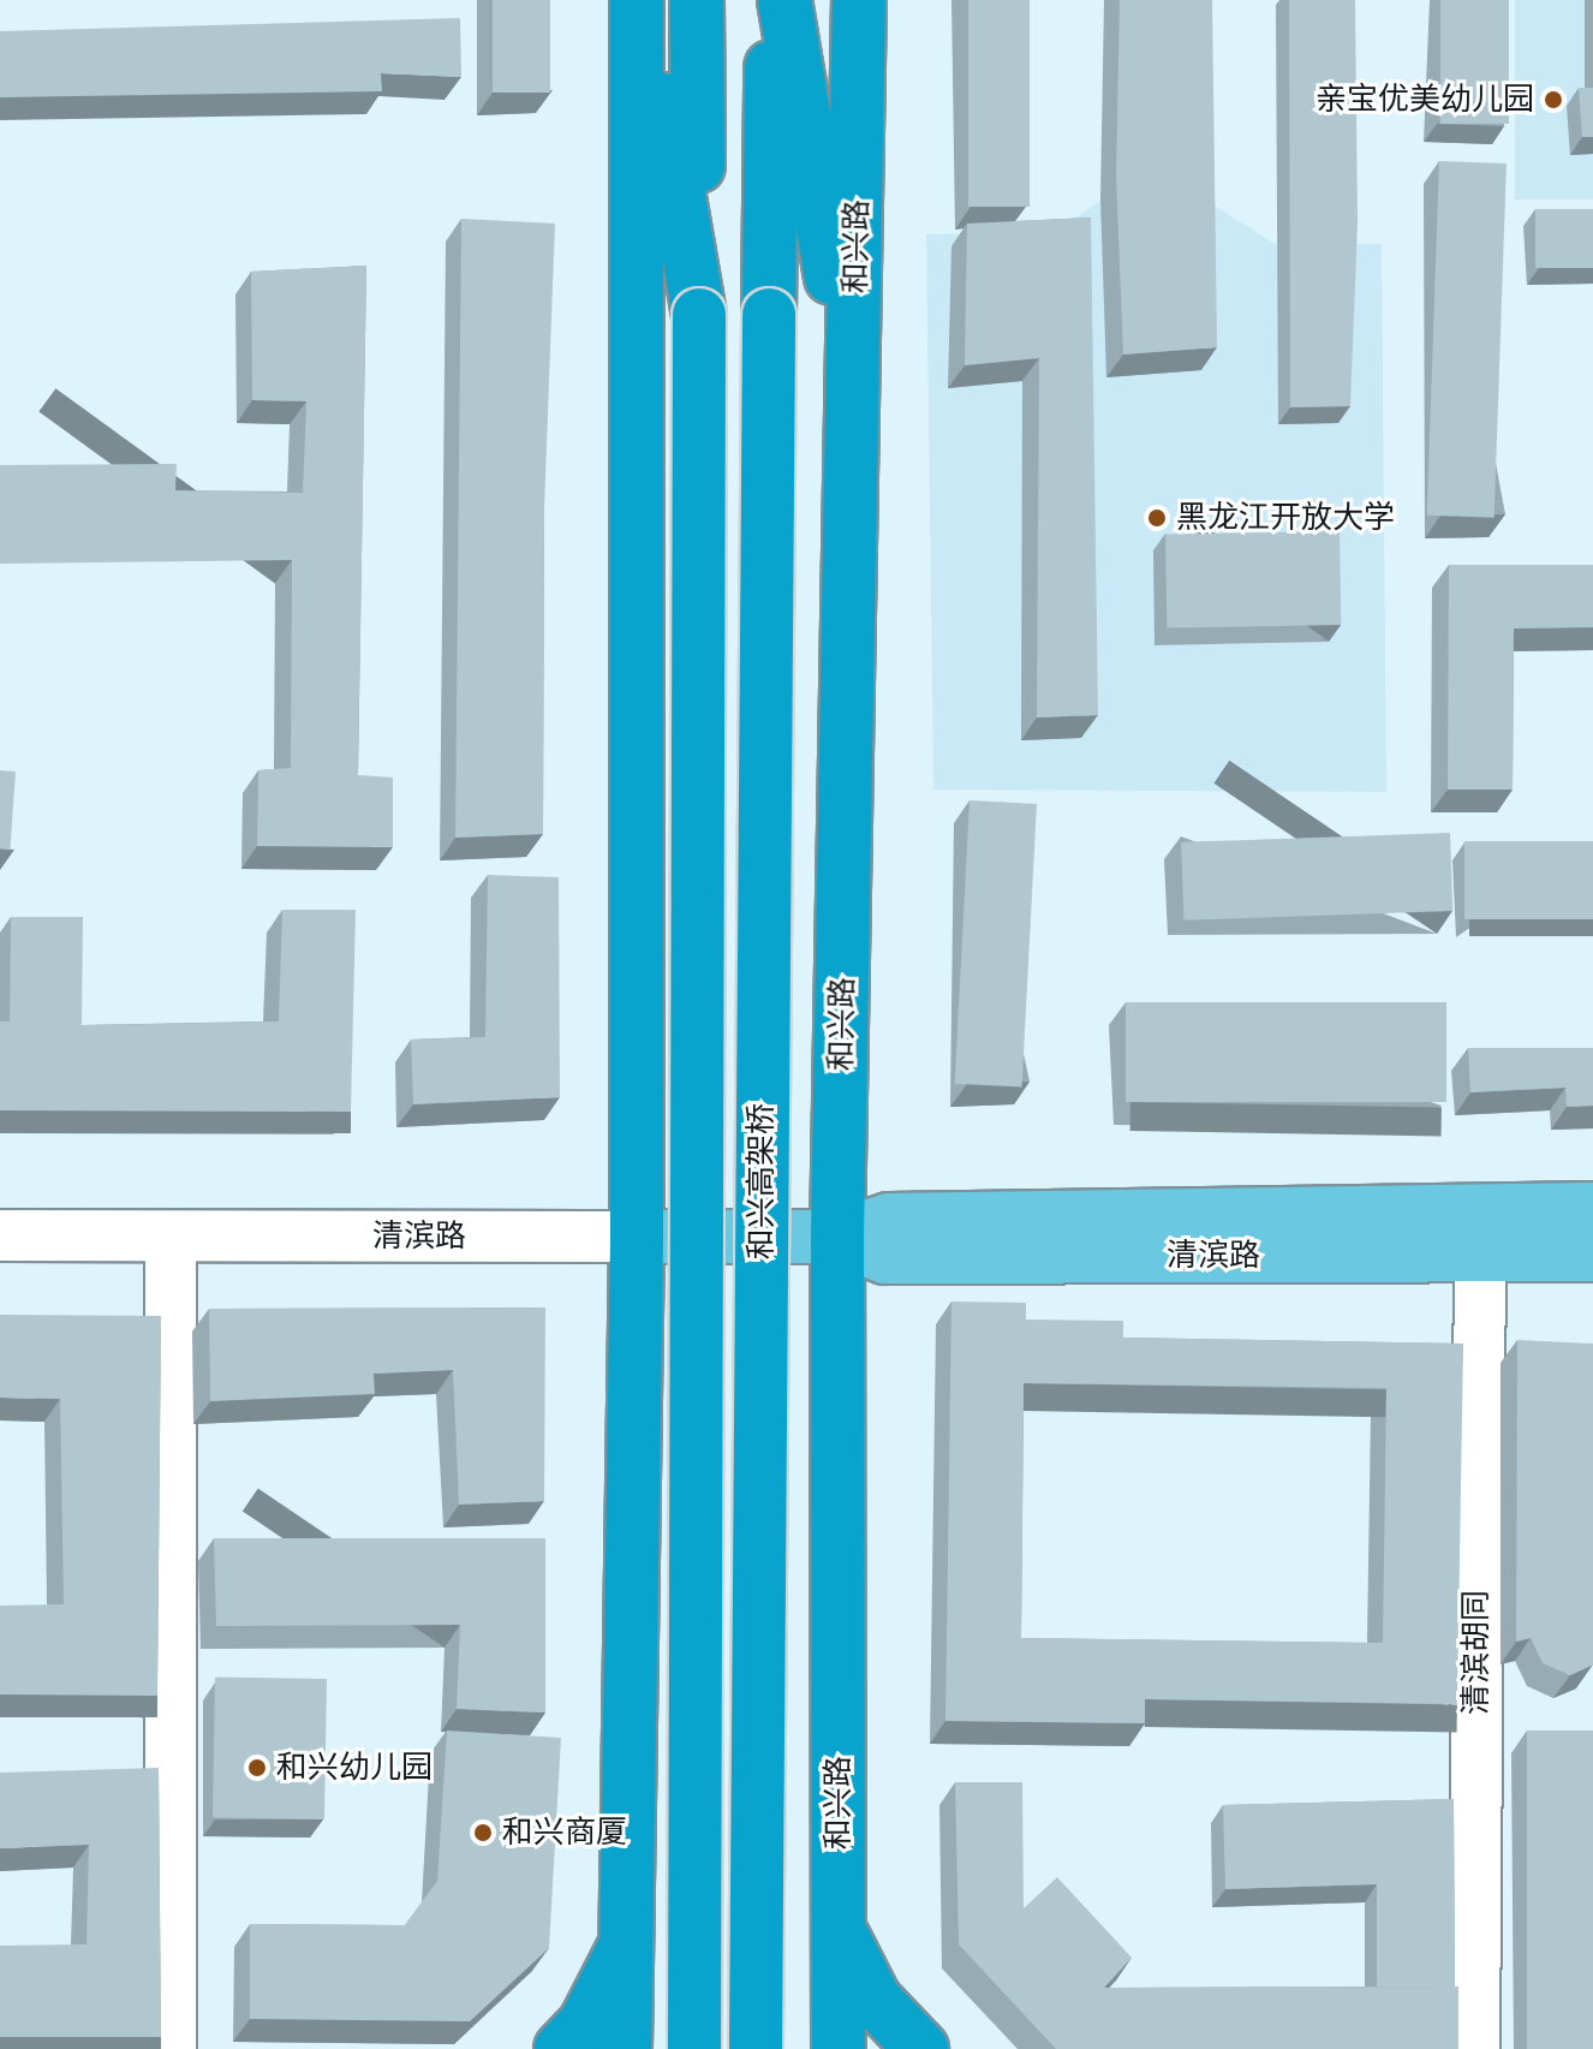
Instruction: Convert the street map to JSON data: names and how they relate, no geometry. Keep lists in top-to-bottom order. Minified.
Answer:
{"streets":{"highway":["和兴路","和兴高架桥"],"main road":["清滨路"],"street":["清滨胡同"]},"crossings":[["和兴路","清滨路"],["清滨路","清滨胡同"]],"places":["亲宝优美幼儿园","黑龙江开放大学","和兴幼儿园","和兴商厦"]}
